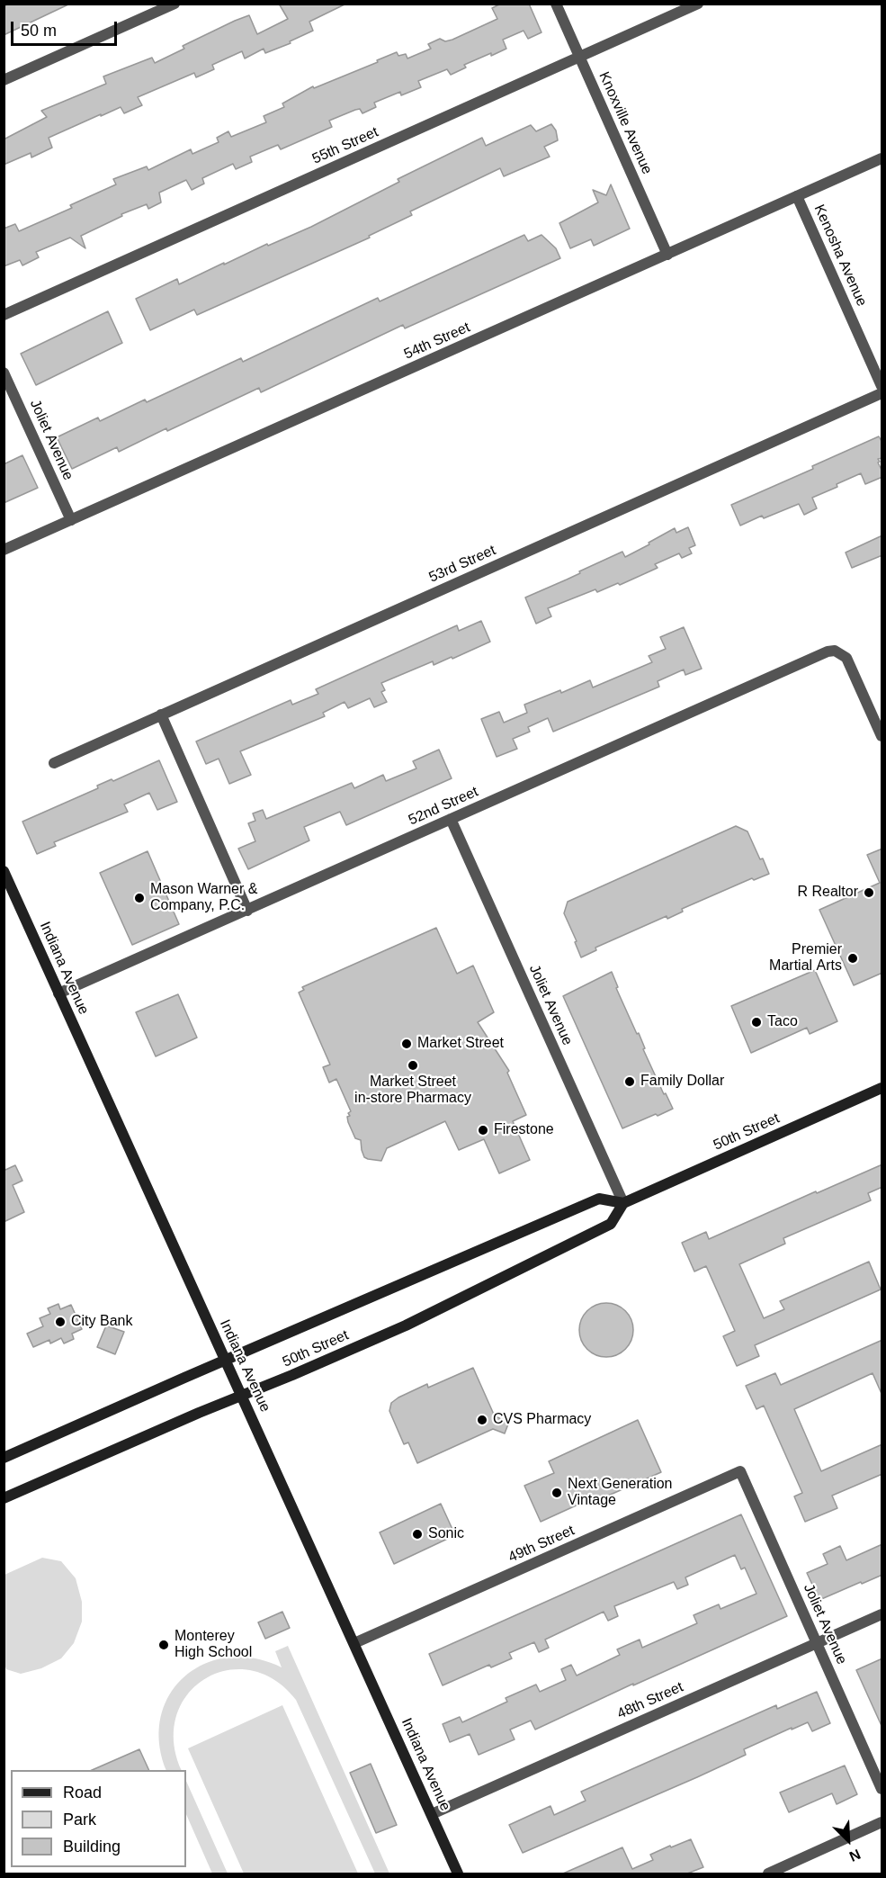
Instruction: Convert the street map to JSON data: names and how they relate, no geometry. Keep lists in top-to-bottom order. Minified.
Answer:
{"streets":{"main road":["Indiana Avenue","50th Street"],"street":["Knoxville Avenue","55th Street","Kenosha Avenue","54th Street","Joliet Avenue","53rd Street","52nd Street","49th Street","48th Street"]},"crossings":[["Knoxville Avenue","55th Street"],["Knoxville Avenue","54th Street"],["Kenosha Avenue","54th Street"],["54th Street","Joliet Avenue"],["Joliet Avenue","52nd Street"],["Joliet Avenue","50th Street"],["Joliet Avenue","49th Street"],["Joliet Avenue","48th Street"],["52nd Street","Indiana Avenue"],["Indiana Avenue","50th Street"],["Indiana Avenue","49th Street"],["Indiana Avenue","48th Street"]],"places":["R Realtor","Mason Warner & Company, P.C.","Premier Martial Arts","Taco","Market Street","Market Street in-store Pharmacy","Family Dollar","Firestone","City Bank","CVS Pharmacy","Next Generation Vintage","Sonic","Monterey High School"],"legend":["Road","Park","Building"],"scale_bar":"50 m","north":"bottom right"}
